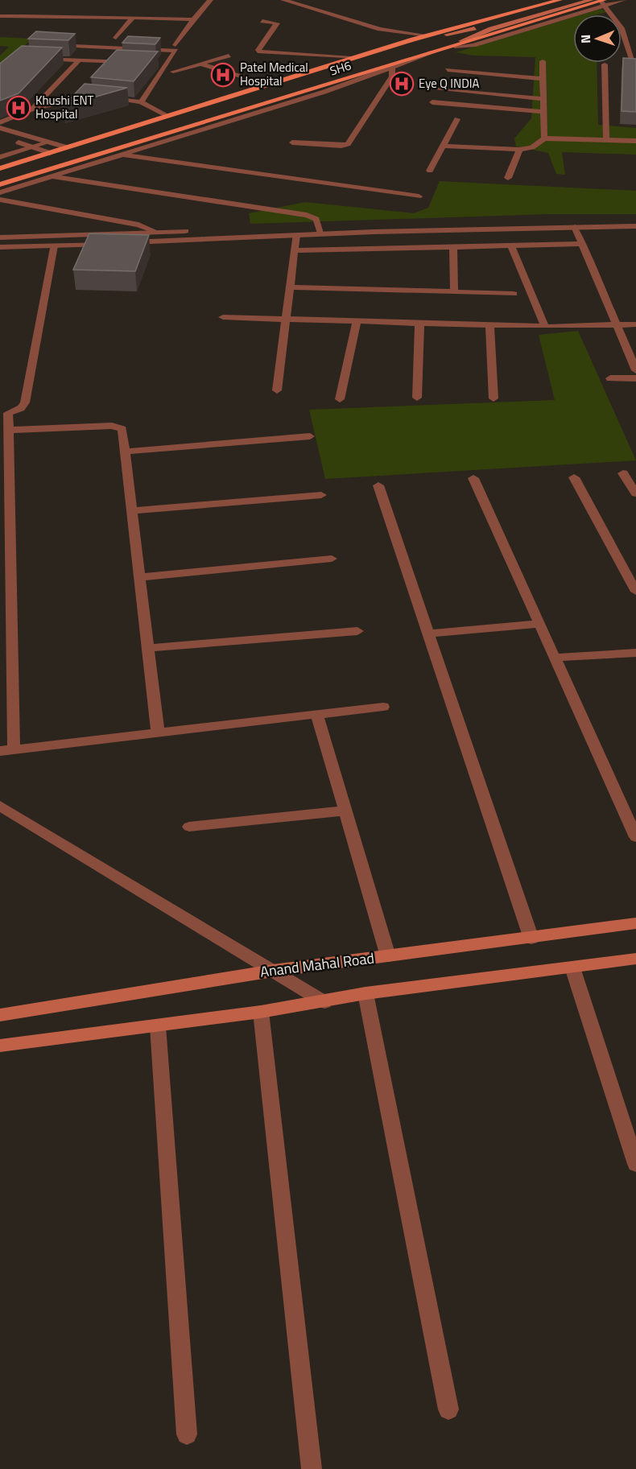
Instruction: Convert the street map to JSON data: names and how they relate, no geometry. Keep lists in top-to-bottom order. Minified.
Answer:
{"streets":{"main road":["SH6","Anand Mahal Road"]},"places":{"hospital":["Patel Medical Hospital","Eye Q INDIA","Khushi ENT Hospital"]},"north":"left"}
